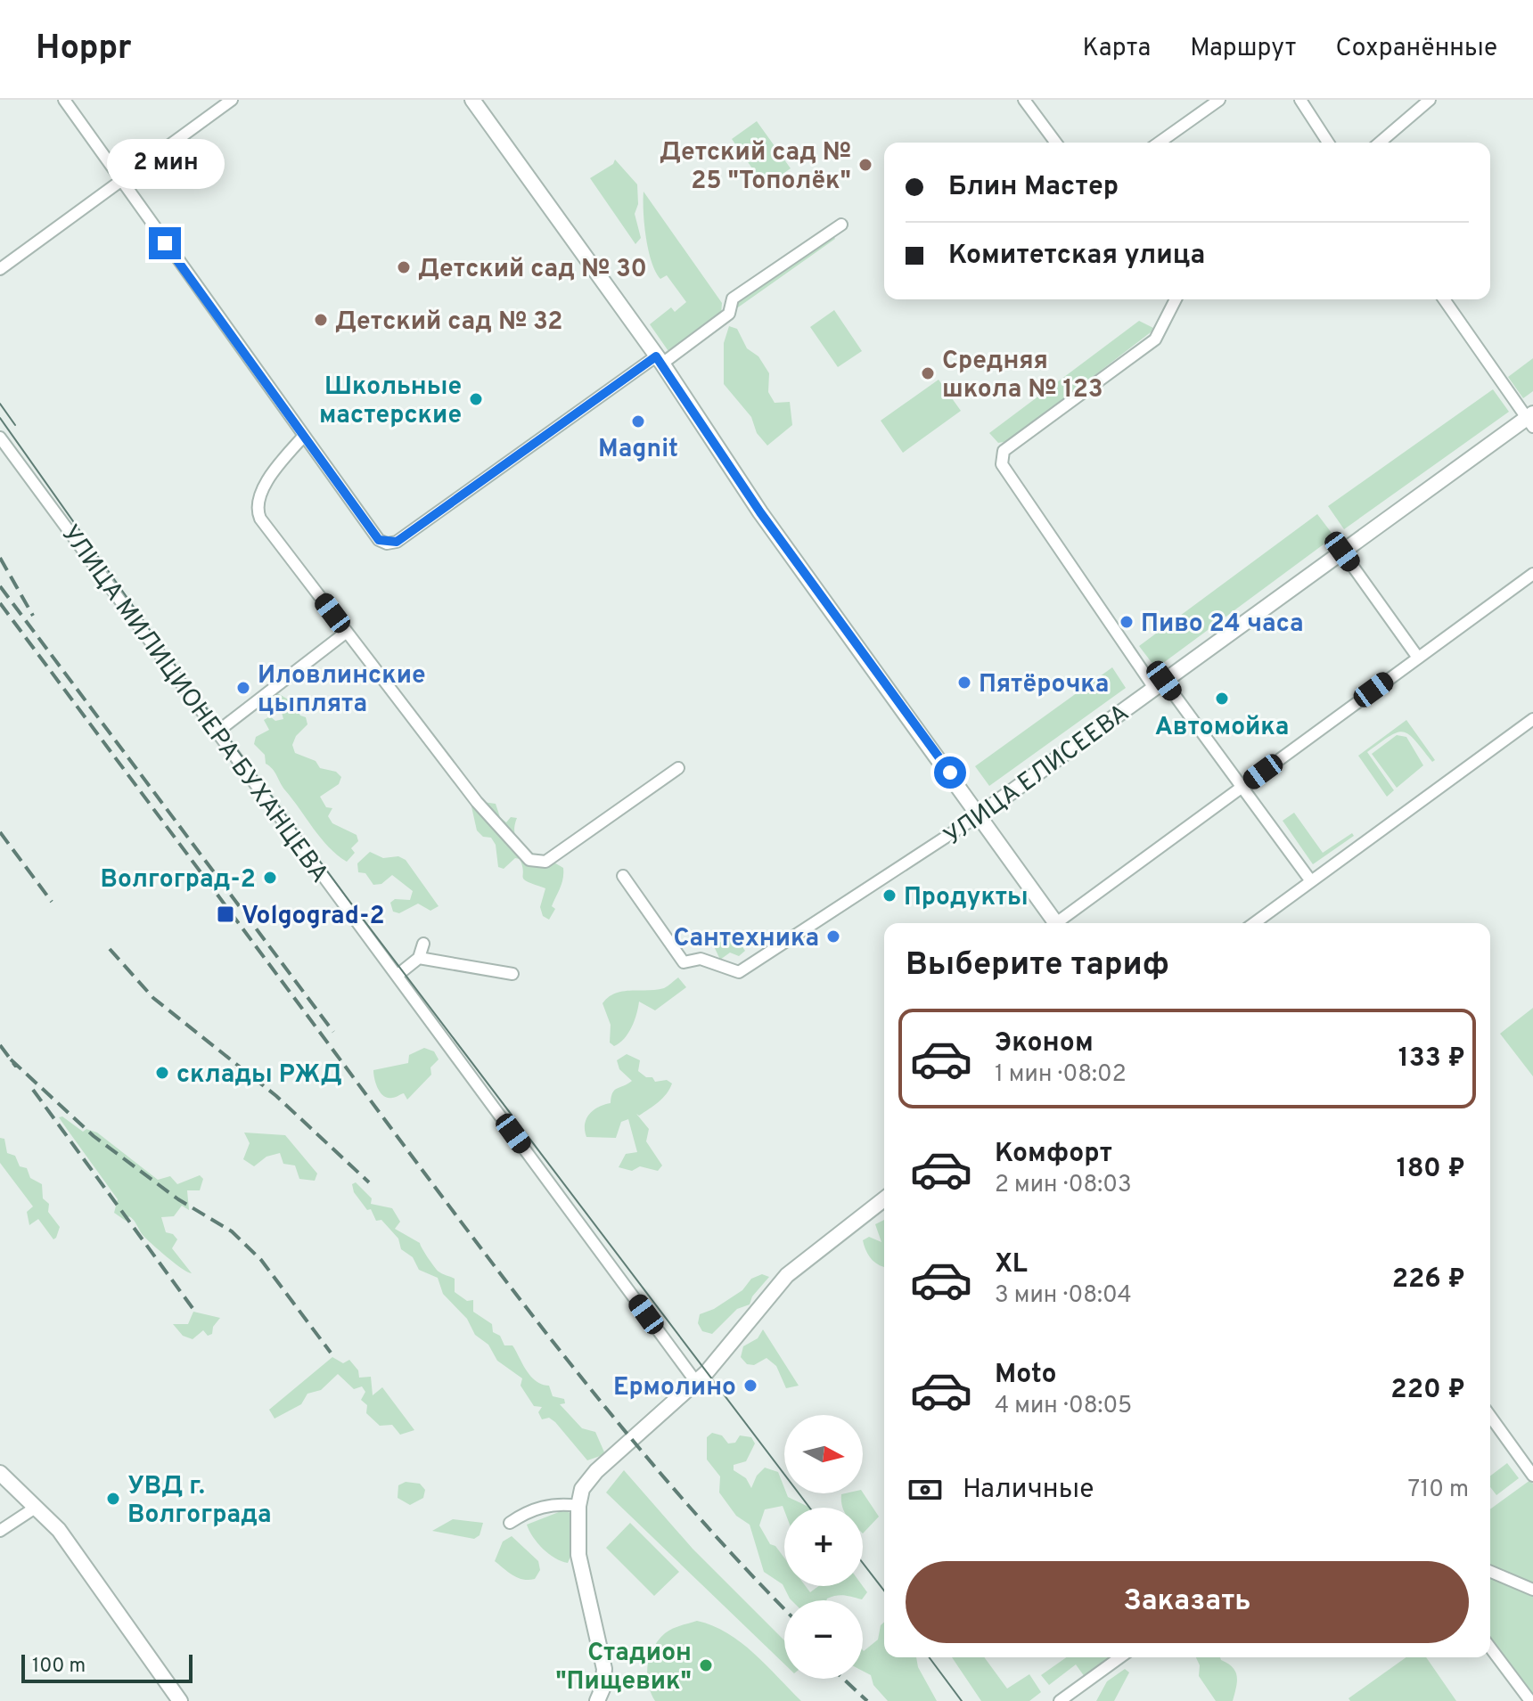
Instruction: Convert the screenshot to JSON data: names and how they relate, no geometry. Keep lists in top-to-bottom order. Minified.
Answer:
{"streets":{"street":["УЛИЦА МИЛИЦИОНЕРА БУХАНЦЕВА","УЛИЦА ЕЛИСЕЕВА"]},"places":{"other":["Детский сад № 25 \"Тополёк\"","Детский сад № 30","Детский сад № 32","Средняя школа № 123","Школьные мастерские","Magnit","Пиво 24 часа","Пятёрочка","Иловлинские цыплята","Автомойка","Волгоград-2","Продукты","Сантехника","склады РЖД","Ермолино","УВД г. Волгограда","Стадион \"Пищевик\""],"transit":["Volgograd-2"]},"scale_bar":"100 m","north":"right","page":{"header":"Hoppr","nav":["Карта","Маршрут","Сохранённые"],"bubble":"2 мин","banner":["Блин Мастер","Комитетская улица"],"heading":"Выберите тариф","list":[{"name":"Эконом","note":"1 мин · 08:02","value":"133 ₽"},{"name":"Комфорт","note":"2 мин · 08:03","value":"180 ₽"},{"name":"XL","note":"3 мин · 08:04","value":"226 ₽"},{"name":"Moto","note":"4 мин · 08:05","value":"220 ₽"}],"map_buttons":["+","−"],"pay":["Наличные","710 m"],"buttons":"Заказать","scale":"100 m"}}
